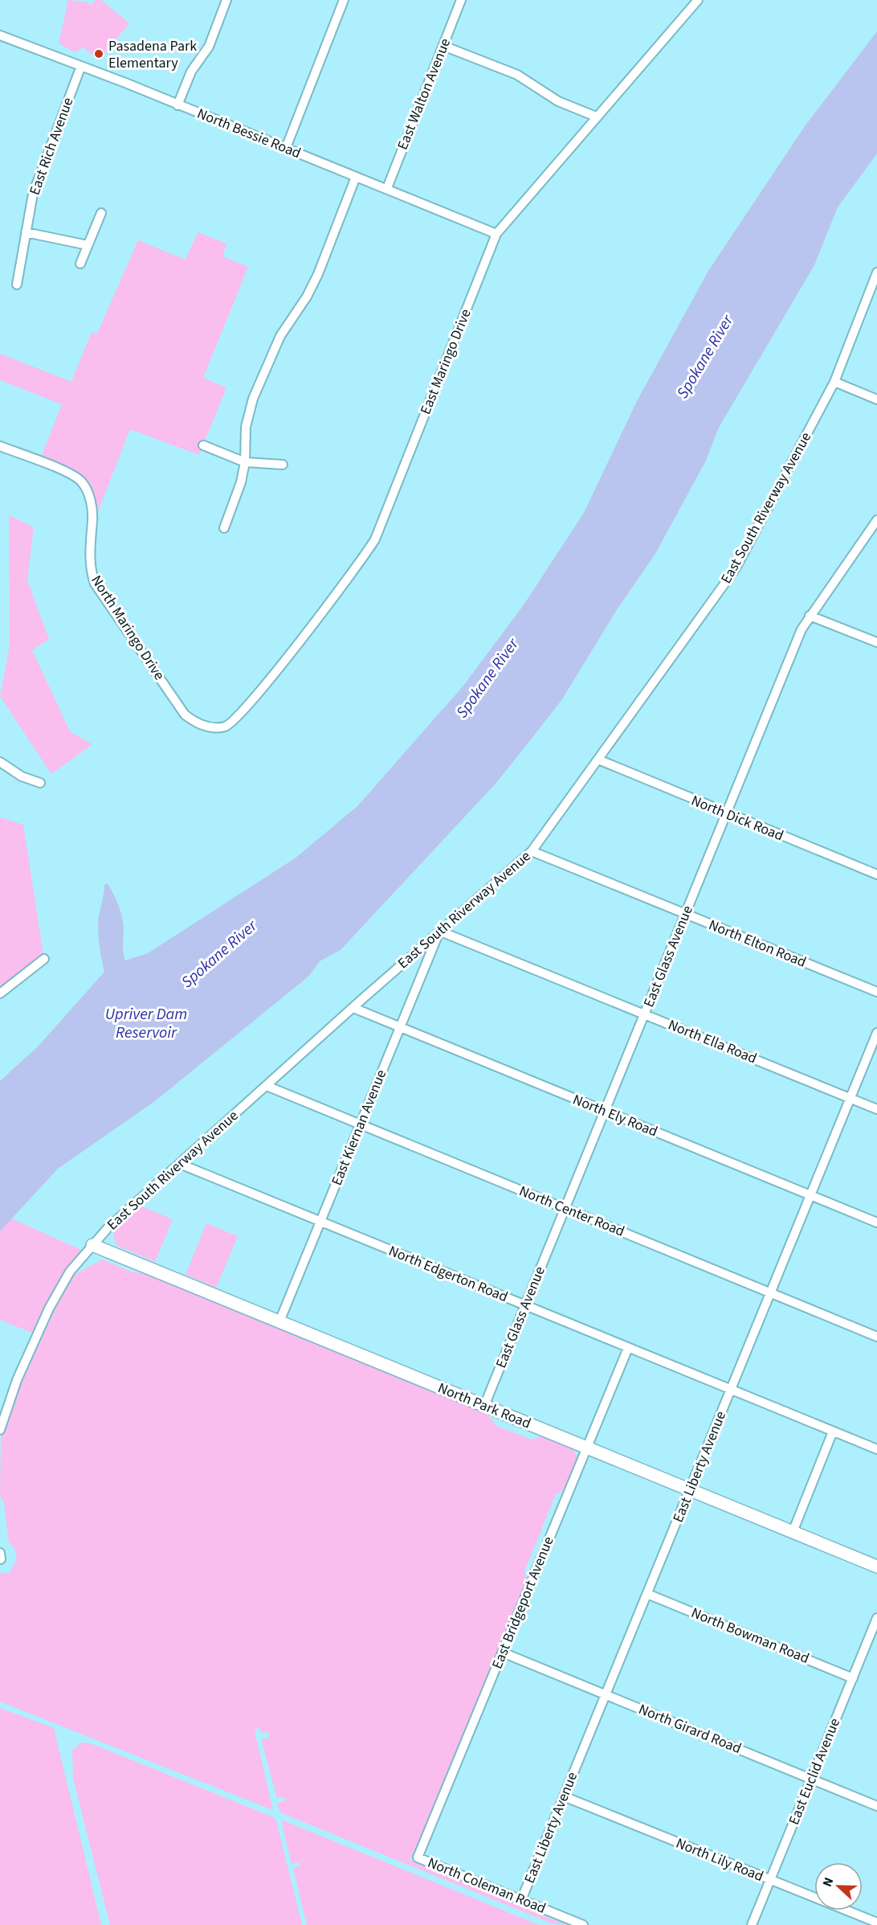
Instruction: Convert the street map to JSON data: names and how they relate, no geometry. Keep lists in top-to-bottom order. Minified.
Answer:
{"streets":{"street":["East Walton Avenue","North Bessie Road","East Rich Avenue","East Maringo Drive","East South Riverway Avenue","North Maringo Drive","North Dick Road","North Elton Road","East Glass Avenue","North Ella Road","North Ely Road","East Kiernan Avenue","North Center Road","North Edgerton Road","North Park Road","East Liberty Avenue","East Bridgeport Avenue","North Bowman Road","North Girard Road","East Euclid Avenue","North Lily Road","North Coleman Road"]},"crossings":[["East Walton Avenue","North Bessie Road"],["North Bessie Road","East Rich Avenue"],["North Bessie Road","East Maringo Drive"],["East Maringo Drive","North Maringo Drive"],["East South Riverway Avenue","North Dick Road"],["East South Riverway Avenue","North Elton Road"],["East South Riverway Avenue","North Ella Road"],["East South Riverway Avenue","North Ely Road"],["East South Riverway Avenue","East Kiernan Avenue"],["East South Riverway Avenue","North Center Road"],["East South Riverway Avenue","North Edgerton Road"],["East South Riverway Avenue","North Park Road"],["North Dick Road","East Glass Avenue"],["North Elton Road","East Glass Avenue"],["East Glass Avenue","North Ella Road"],["East Glass Avenue","North Ely Road"],["East Glass Avenue","North Center Road"],["East Glass Avenue","North Edgerton Road"],["East Glass Avenue","North Park Road"],["North Ella Road","East Kiernan Avenue"],["North Ella Road","East Liberty Avenue"],["North Ely Road","East Kiernan Avenue"],["North Ely Road","East Liberty Avenue"],["East Kiernan Avenue","North Center Road"],["East Kiernan Avenue","North Edgerton Road"],["East Kiernan Avenue","North Park Road"],["North Center Road","East Liberty Avenue"],["North Edgerton Road","East Liberty Avenue"],["North Edgerton Road","East Bridgeport Avenue"],["North Park Road","East Liberty Avenue"],["North Park Road","East Bridgeport Avenue"],["East Liberty Avenue","North Bowman Road"],["East Liberty Avenue","North Girard Road"],["East Liberty Avenue","North Lily Road"],["East Liberty Avenue","North Coleman Road"],["East Bridgeport Avenue","North Girard Road"],["East Bridgeport Avenue","North Coleman Road"],["North Bowman Road","East Euclid Avenue"],["North Girard Road","East Euclid Avenue"],["East Euclid Avenue","North Lily Road"]],"water":["Spokane River","Upriver Dam Reservoir"],"places":["Pasadena Park Elementary"],"north":"left"}
